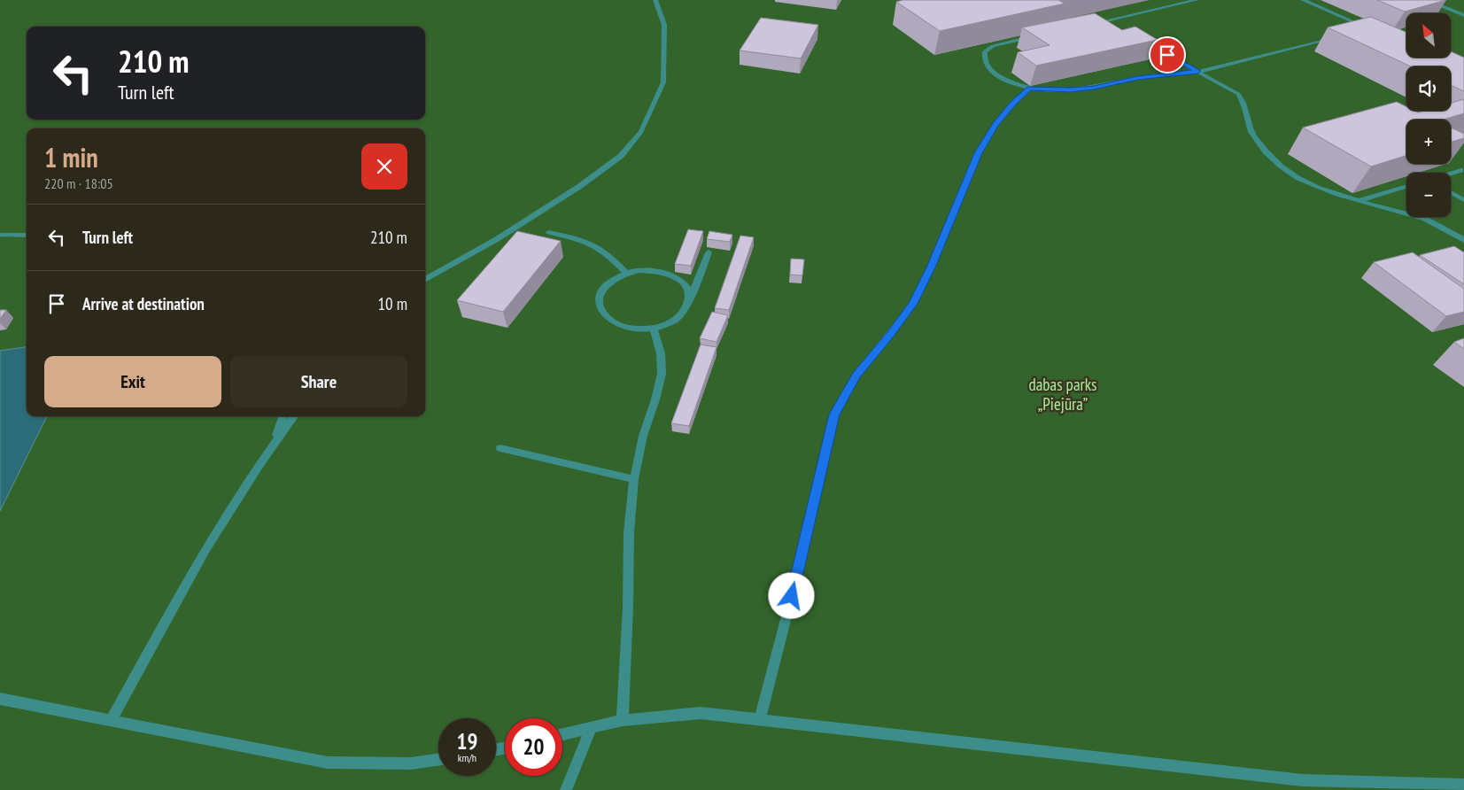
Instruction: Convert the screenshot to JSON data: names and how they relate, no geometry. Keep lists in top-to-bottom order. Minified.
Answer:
{"parks":["dabas parks „Piejūra”"],"north":"top left","page":{"map_buttons":["+","−"],"turn":["210 m","Turn left"],"heading":["1 min","220 m · 18:05"],"list":[{"name":"Turn left","value":"210 m"},{"name":"Arrive at destination","value":"10 m"}],"buttons":["Exit","Share"],"speed":"19 km/h","limit":"20"}}
